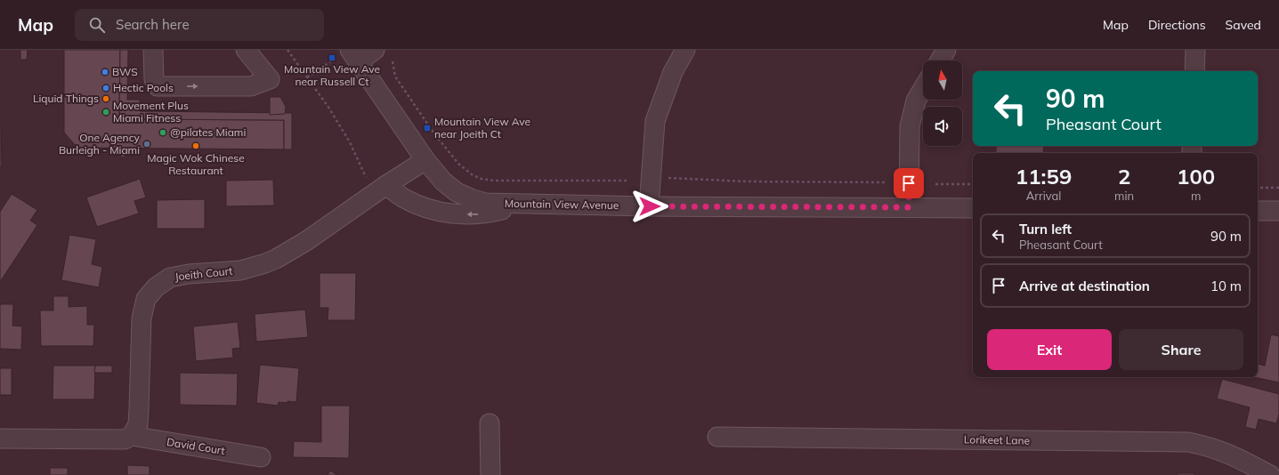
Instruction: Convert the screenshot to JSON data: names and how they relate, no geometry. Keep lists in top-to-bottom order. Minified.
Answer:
{"streets":{"street":["Mountain View Avenue","Joeith Court","Lorikeet Lane","David Court"]},"crossings":[["Mountain View Avenue","Joeith Court"],["Joeith Court","David Court"]],"places":{"transit":["Mountain View Ave near Russell Ct","Mountain View Ave near Joeith Ct"],"other":["BWS","Hectic Pools","Liquid Things","Movement Plus Miami Fitness","@pilates Miami","One Agency Burleigh - Miami","Magic Wok Chinese Restaurant"]},"north":"top","page":{"header":"Map","search":"Search here","nav":["Map","Directions","Saved"],"turn":["90 m","Pheasant Court"],"eta":["11:59","Arrival","2","min","100","m"],"list":[{"name":"Turn left","note":"Pheasant Court","value":"90 m"},{"name":"Arrive at destination","value":"10 m"}],"buttons":["Exit","Share"]}}
